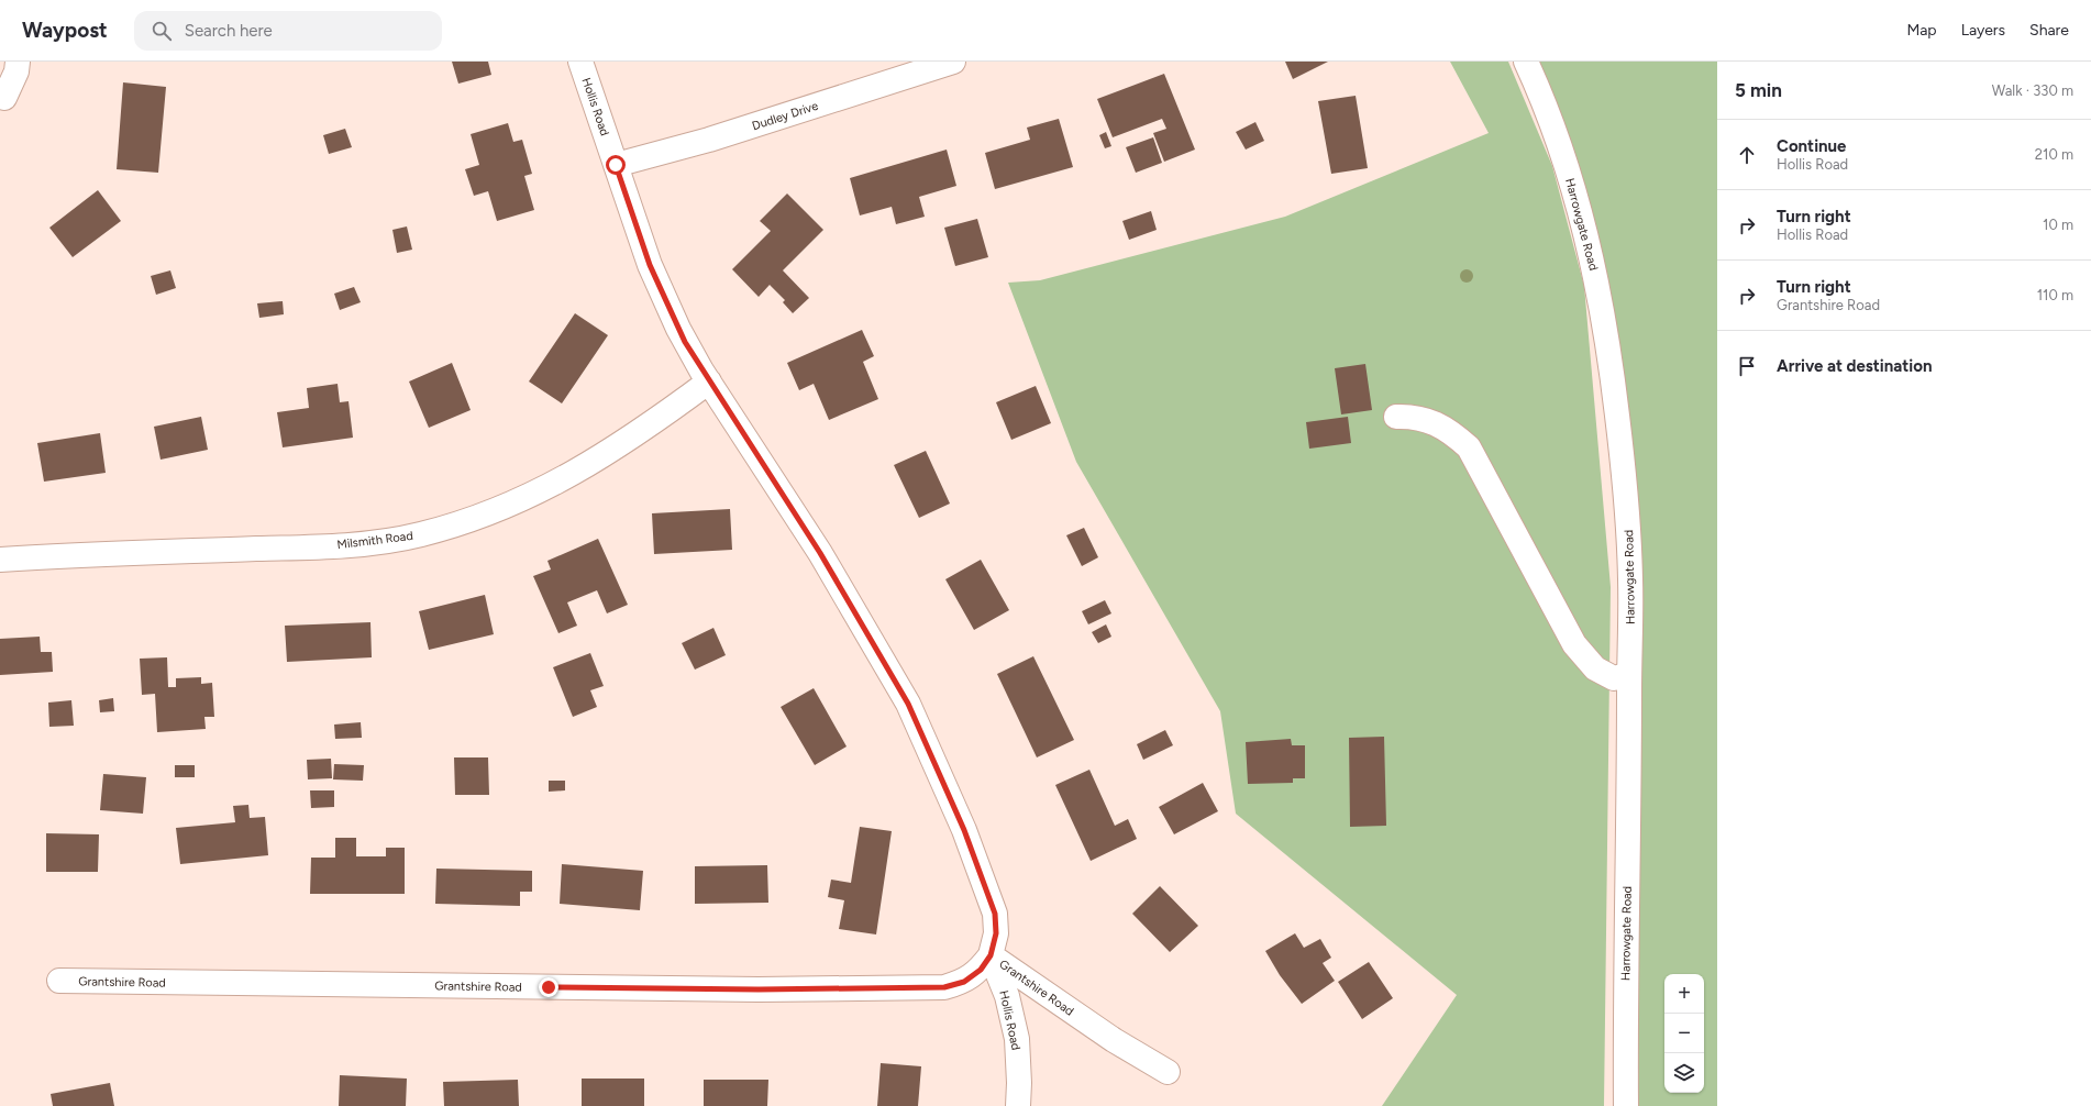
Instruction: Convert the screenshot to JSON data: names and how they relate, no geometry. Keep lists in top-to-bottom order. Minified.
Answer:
{"streets":{"street":["Hollis Road","Dudley Drive","Harrowgate Road","Milsmith Road","Grantshire Road"]},"crossings":[["Hollis Road","Dudley Drive"],["Hollis Road","Milsmith Road"],["Hollis Road","Grantshire Road"]],"page":{"header":"Waypost","search":"Search here","nav":["Map","Layers","Share"],"heading":["5 min","Walk · 330 m"],"list":[["Continue","Hollis Road","210 m"],["Turn right","Hollis Road","10 m"],["Turn right","Grantshire Road","110 m"],"Arrive at destination"],"map_buttons":["+","−"]}}
